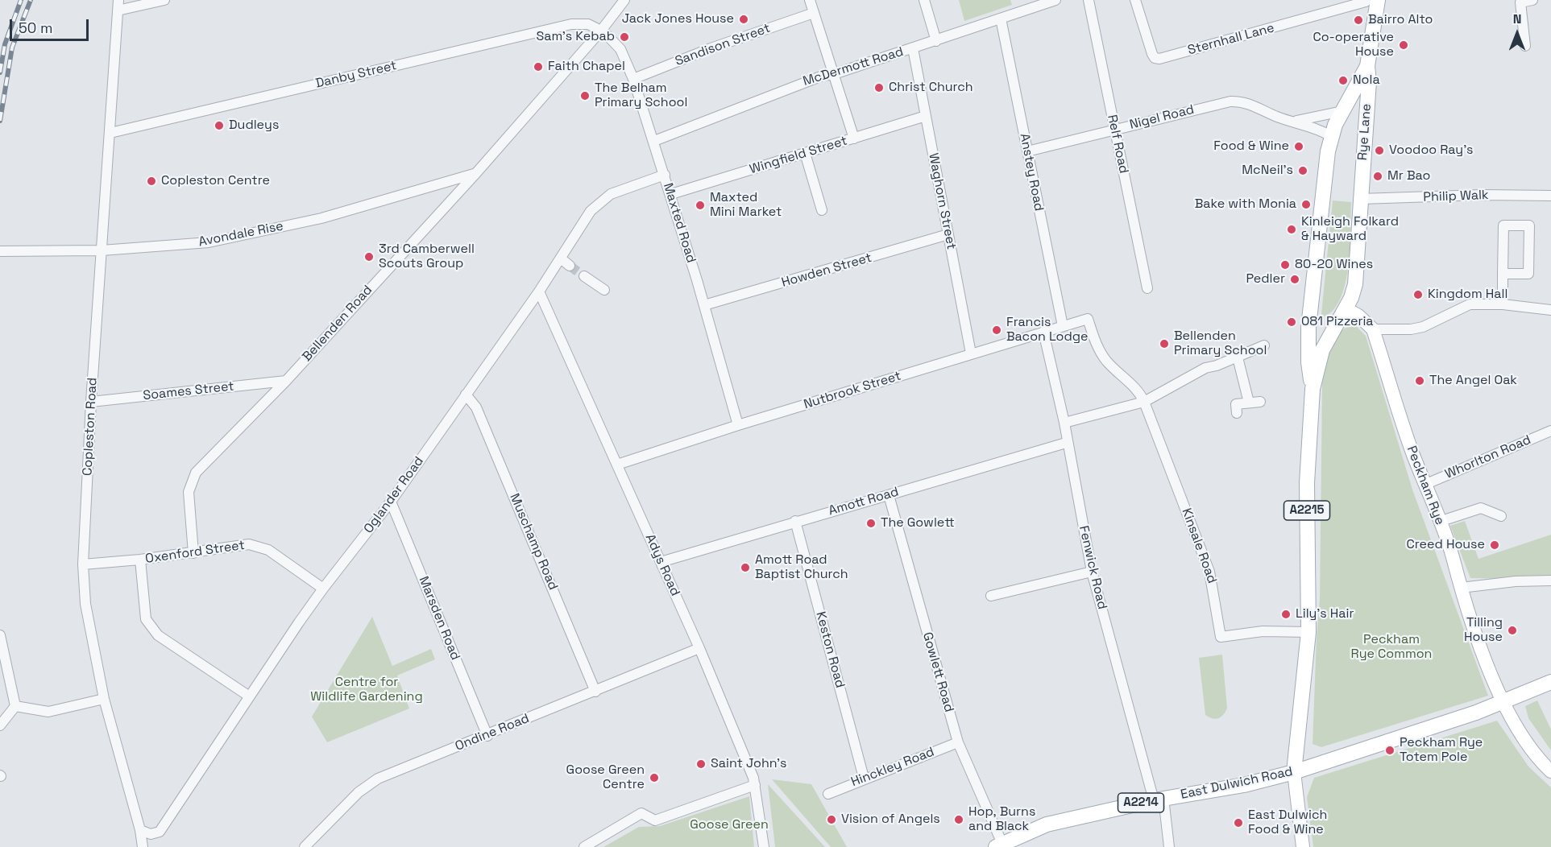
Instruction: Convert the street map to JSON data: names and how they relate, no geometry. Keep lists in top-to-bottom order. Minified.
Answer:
{"streets":{"main road":["Rye Lane","A2215","East Dulwich Road","A2214"],"street":["Sternhall Lane","Sandison Street","McDermott Road","Danby Street","Nigel Road","Relf Road","Wingfield Street","Anstey Road","Philip Walk","Waghorn Street","Maxted Road","Avondale Rise","Howden Street","Bellenden Road","Nutbrook Street","Soames Street","Copleston Road","Whorlton Road","Peckham Rye","Oglander Road","Amott Road","Muschamp Road","Kinsale Road","Oxenford Street","Adys Road","Fenwick Road","Marsden Road","Keston Road","Gowlett Road","Ondine Road","Hinckley Road"]},"crossings":[["Sternhall Lane","Rye Lane"],["Sandison Street","Maxted Road"],["McDermott Road","Anstey Road"],["McDermott Road","Waghorn Street"],["McDermott Road","Maxted Road"],["Danby Street","Maxted Road"],["Danby Street","Bellenden Road"],["Danby Street","Copleston Road"],["Nigel Road","Relf Road"],["Nigel Road","Anstey Road"],["Rye Lane","Philip Walk"],["Rye Lane","A2215"],["Wingfield Street","Waghorn Street"],["Wingfield Street","Maxted Road"],["Anstey Road","Nutbrook Street"],["Philip Walk","A2215"],["Waghorn Street","Howden Street"],["Waghorn Street","Nutbrook Street"],["Maxted Road","Howden Street"],["Maxted Road","Bellenden Road"],["Maxted Road","Nutbrook Street"],["Maxted Road","Oglander Road"],["Avondale Rise","Bellenden Road"],["Avondale Rise","Copleston Road"],["Bellenden Road","Soames Street"],["Bellenden Road","Oxenford Street"],["Nutbrook Street","Kinsale Road"],["Nutbrook Street","Adys Road"],["Nutbrook Street","Fenwick Road"],["Soames Street","Copleston Road"],["Copleston Road","Oglander Road"],["Copleston Road","Oxenford Street"],["Whorlton Road","Peckham Rye"],["Peckham Rye","East Dulwich Road"],["Peckham Rye","A2214"],["Oglander Road","Muschamp Road"],["Oglander Road","Oxenford Street"],["Oglander Road","Adys Road"],["Oglander Road","Marsden Road"],["Amott Road","Adys Road"],["Amott Road","Fenwick Road"],["Amott Road","Keston Road"],["Amott Road","Gowlett Road"],["A2215","Kinsale Road"],["A2215","East Dulwich Road"],["Muschamp Road","Ondine Road"],["Adys Road","Ondine Road"],["Fenwick Road","East Dulwich Road"],["Marsden Road","Ondine Road"],["Keston Road","Hinckley Road"],["Gowlett Road","Hinckley Road"],["Gowlett Road","East Dulwich Road"],["East Dulwich Road","A2214"]],"parks":["Peckham Rye Common","Centre for Wildlife Gardening","Goose Green"],"places":["Jack Jones House","Bairro Alto","Sam's Kebab","Co-operative House","Faith Chapel","Nola","Christ Church","The Belham Primary School","Dudleys","Food & Wine","Voodoo Ray's","McNeil's","Mr Bao","Copleston Centre","Bake with Monia","Maxted Mini Market","Kinleigh Folkard & Hayward","3rd Camberwell Scouts Group","80-20 Wines","Pedler","Kingdom Hall","081 Pizzeria","Francis Bacon Lodge","Bellenden Primary School","The Angel Oak","The Gowlett","Creed House","Amott Road Baptist Church","Lily's Hair","Tilling House","Peckham Rye Totem Pole","Saint John's","Goose Green Centre","Vision of Angels","Hop, Burns and Black","East Dulwich Food & Wine"],"scale_bar":"50 m","north":"top"}
